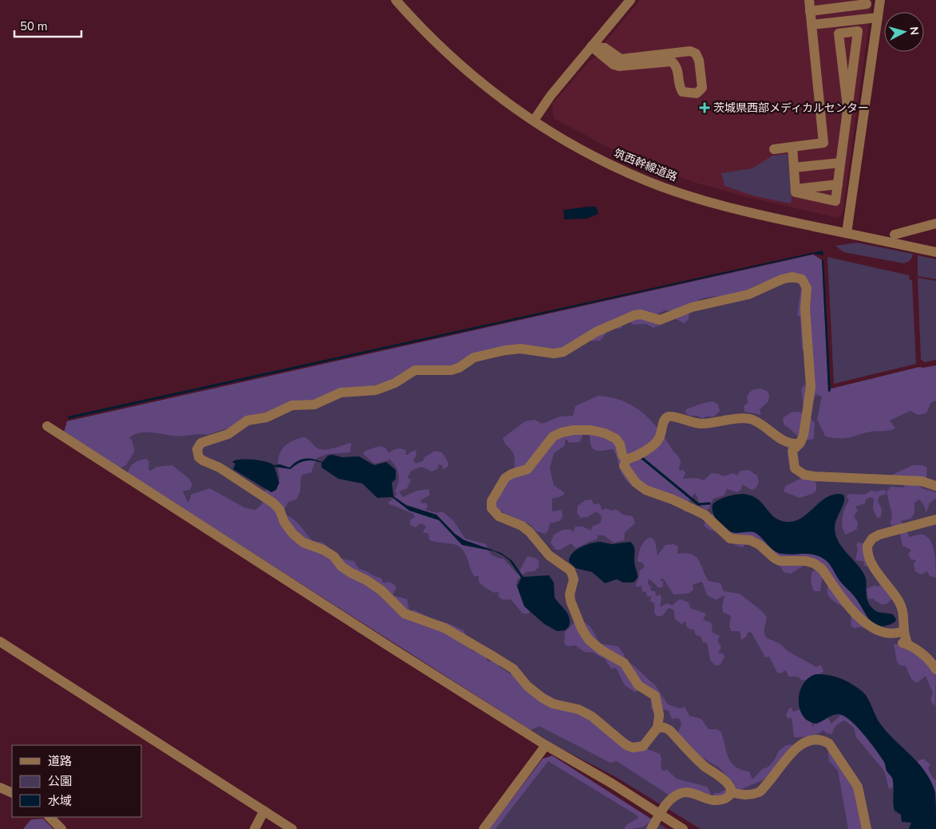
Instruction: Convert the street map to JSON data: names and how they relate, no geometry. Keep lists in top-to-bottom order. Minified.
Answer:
{"streets":{"street":["筑西幹線道路"]},"places":{"health":["茨城県西部メディカルセンター"]},"legend":["道路","公園","水域"],"scale_bar":"50 m","north":"right"}
